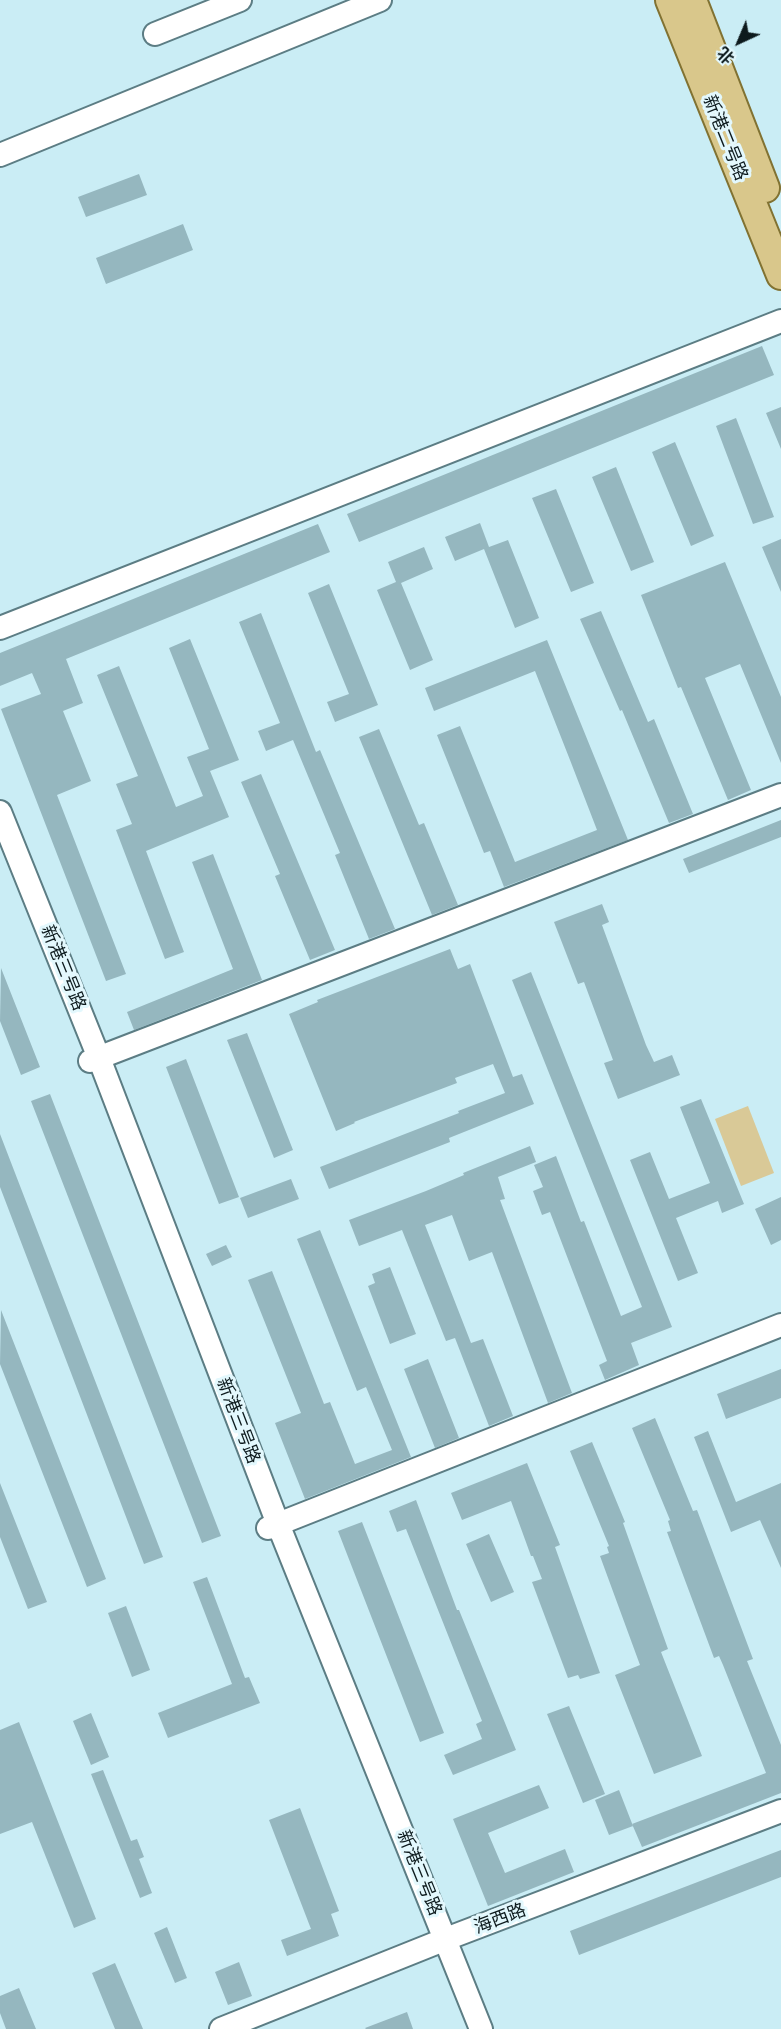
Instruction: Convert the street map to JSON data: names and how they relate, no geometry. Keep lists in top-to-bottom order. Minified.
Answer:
{"streets":{"main road":["新港二号路"],"street":["新港三号路","海西路"]},"crossings":[["新港三号路","海西路"]],"north":"bottom left"}
